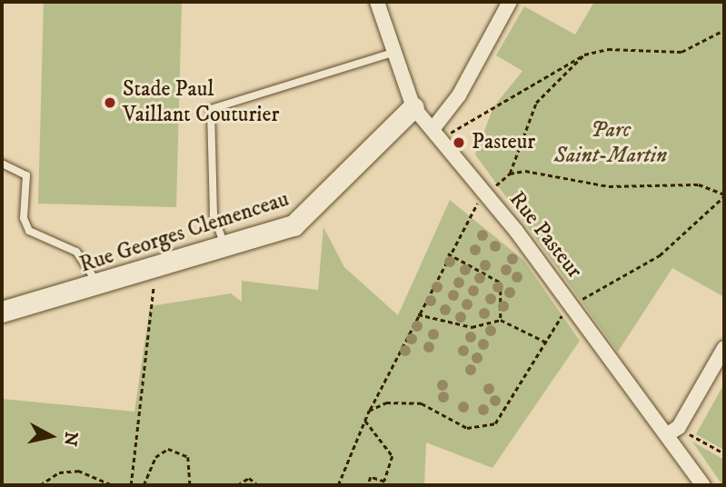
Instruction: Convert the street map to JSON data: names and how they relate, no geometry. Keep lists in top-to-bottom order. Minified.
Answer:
{"streets":{"street":["Rue Georges Clemenceau","Rue Pasteur"]},"crossings":[["Rue Georges Clemenceau","Rue Pasteur"]],"parks":["Parc Saint-Martin"],"places":["Stade Paul Vaillant Couturier","Pasteur"],"north":"right"}
